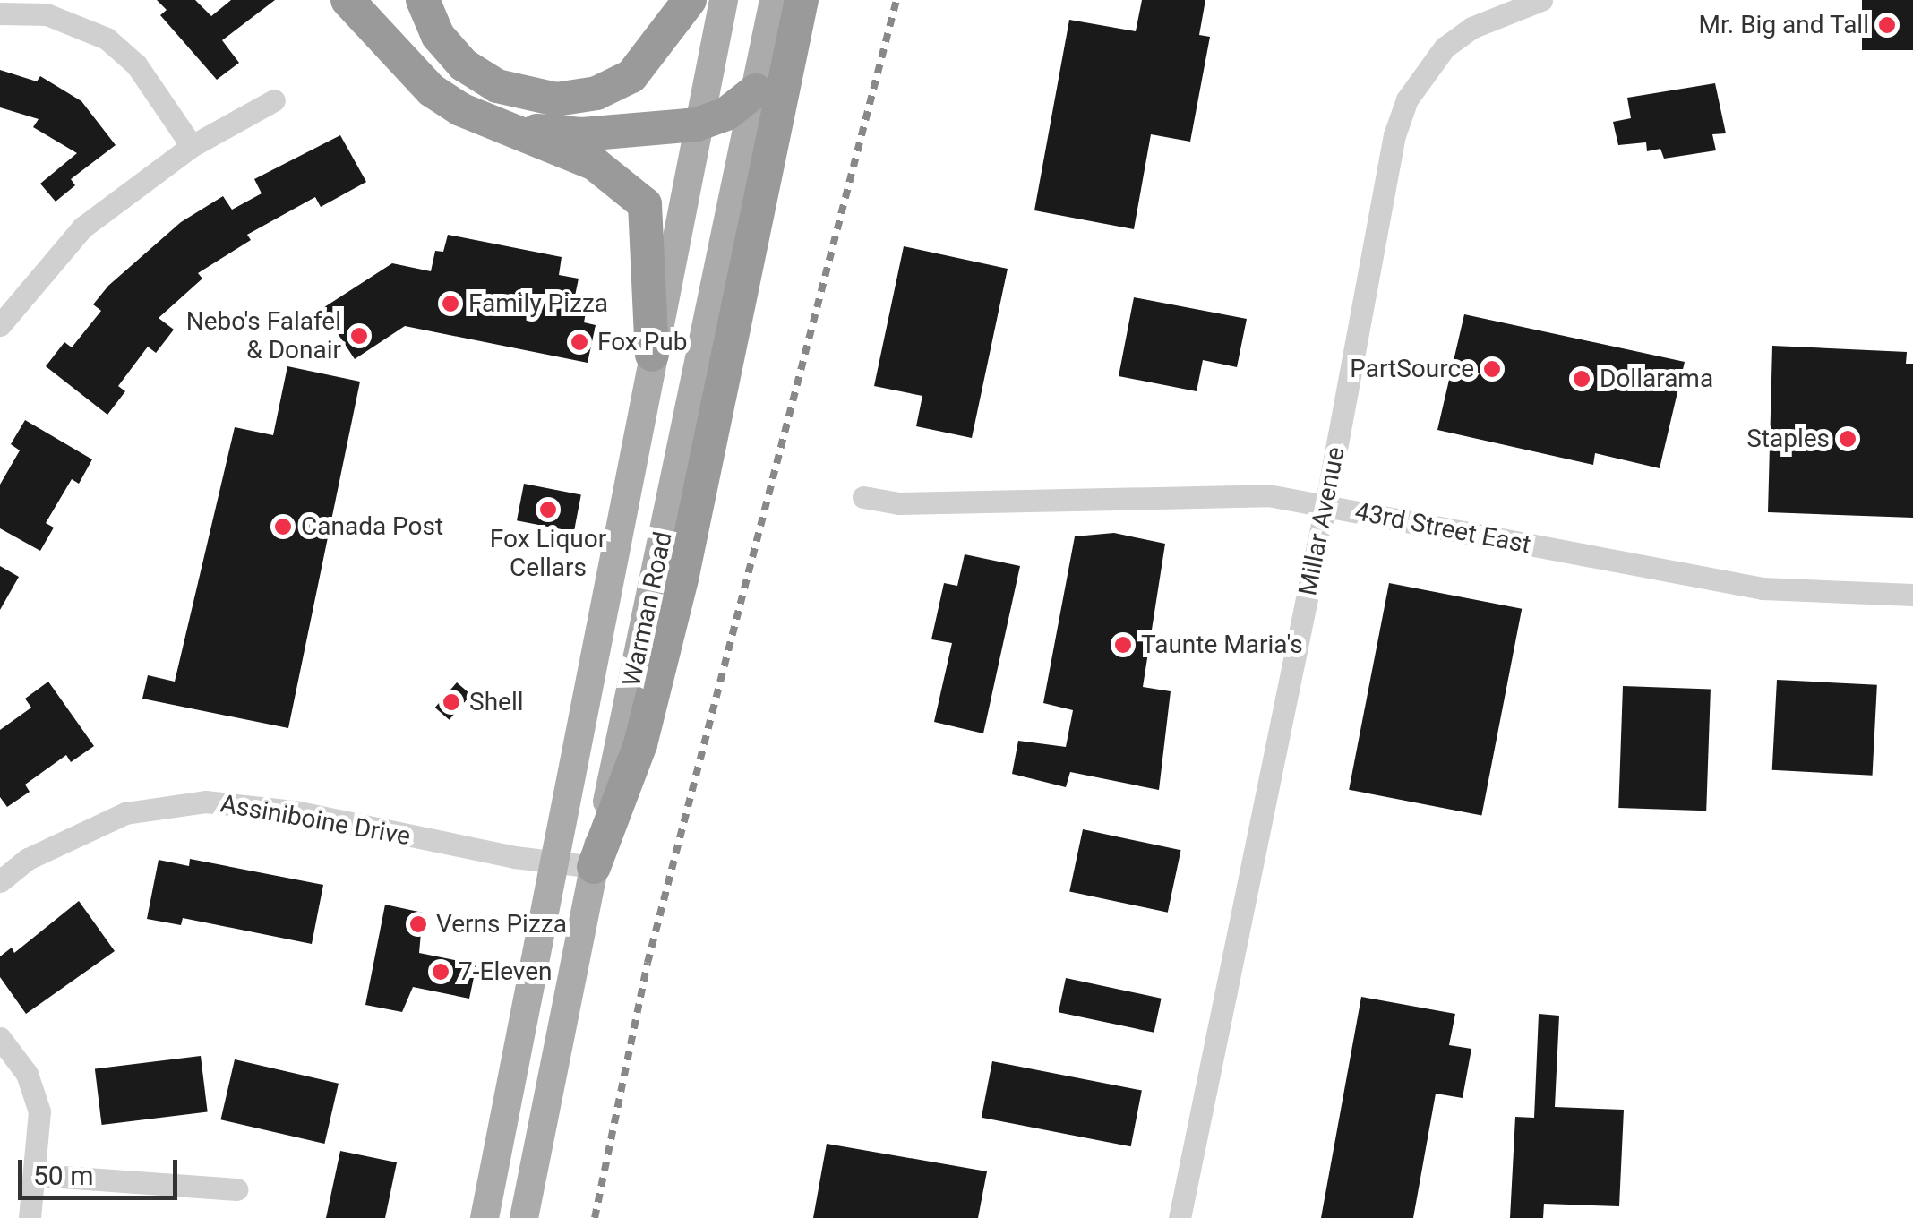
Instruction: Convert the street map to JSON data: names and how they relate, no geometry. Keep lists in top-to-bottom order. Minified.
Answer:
{"streets":{"main road":["Warman Road"],"street":["Millar Avenue","43rd Street East","Assiniboine Drive"]},"crossings":[["Millar Avenue","43rd Street East"],["Warman Road","Assiniboine Drive"]],"places":["Mr. Big and Tall","Family Pizza","Nebo's Falafel & Donair","Fox Pub","PartSource","Dollarama","Staples","Fox Liquor Cellars","Canada Post","Taunte Maria's","Shell","Verns Pizza","7-Eleven"],"scale_bar":"50 m"}
